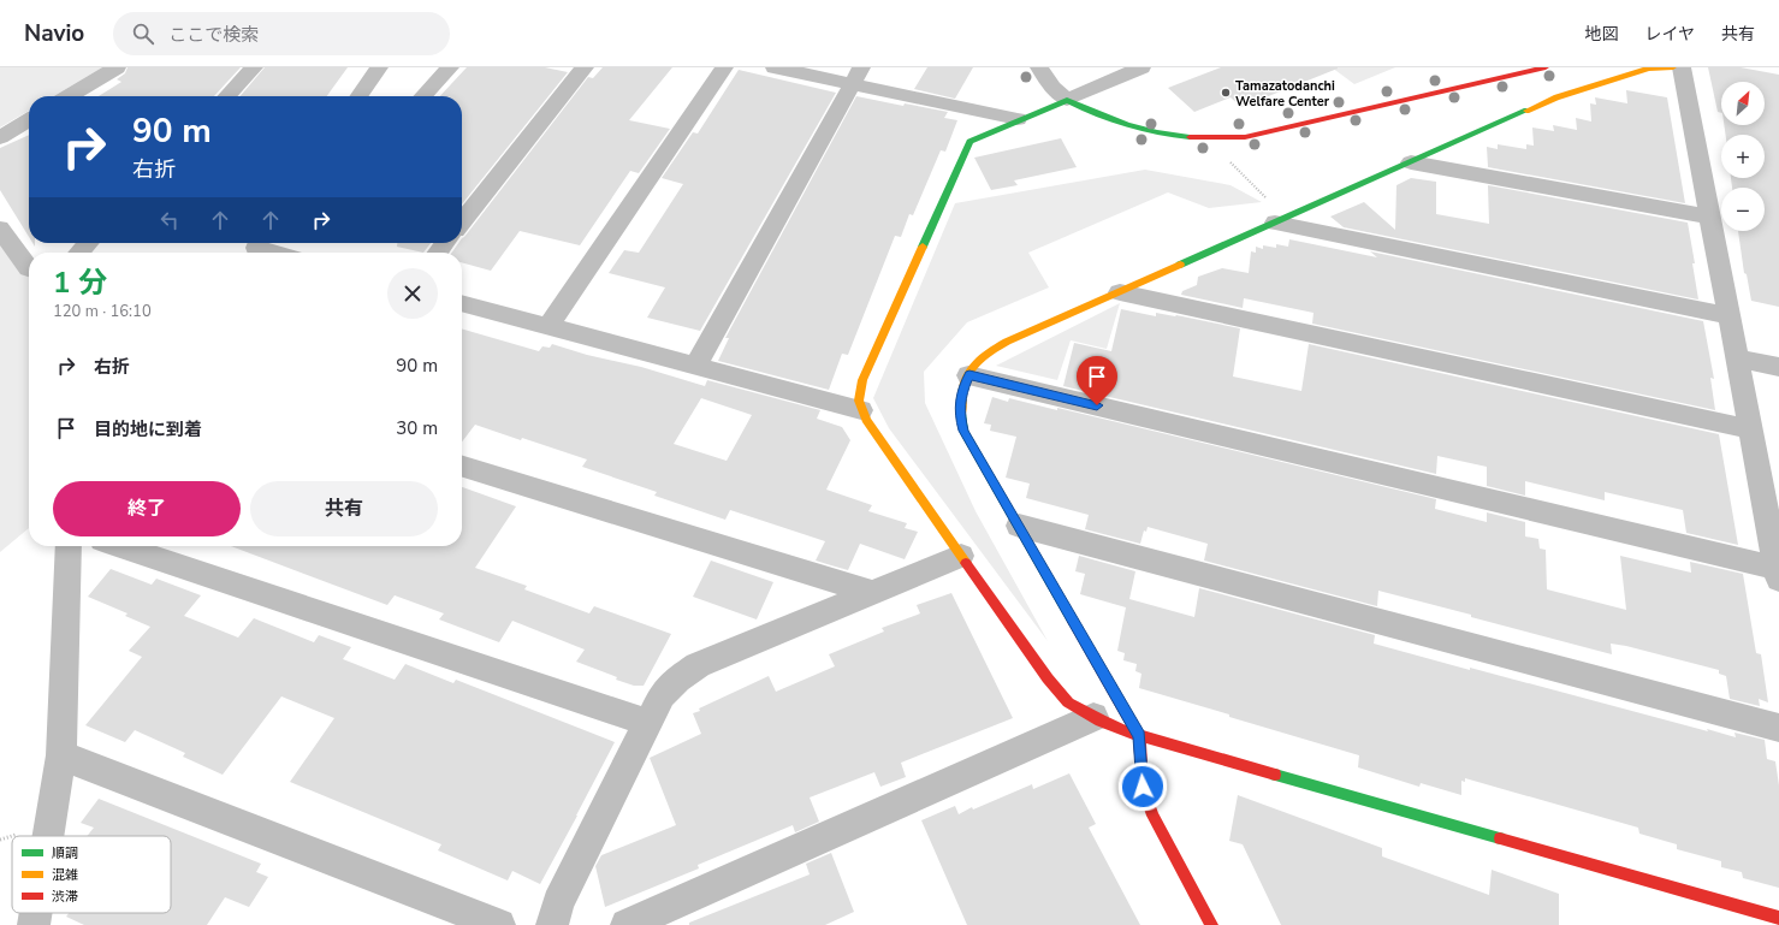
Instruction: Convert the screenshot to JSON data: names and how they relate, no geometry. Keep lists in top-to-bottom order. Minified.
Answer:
{"places":["Tamazatodanchi Welfare Center"],"legend":["順調","混雑","渋滞"],"north":"top right","page":{"header":"Navio","search":"ここで検索","nav":["地図","レイヤ","共有"],"map_buttons":["+","−"],"turn":["90 m","右折"],"heading":["1 分","120 m · 16:10"],"list":[{"name":"右折","value":"90 m"},{"name":"目的地に到着","value":"30 m"}],"buttons":["終了","共有"]}}
